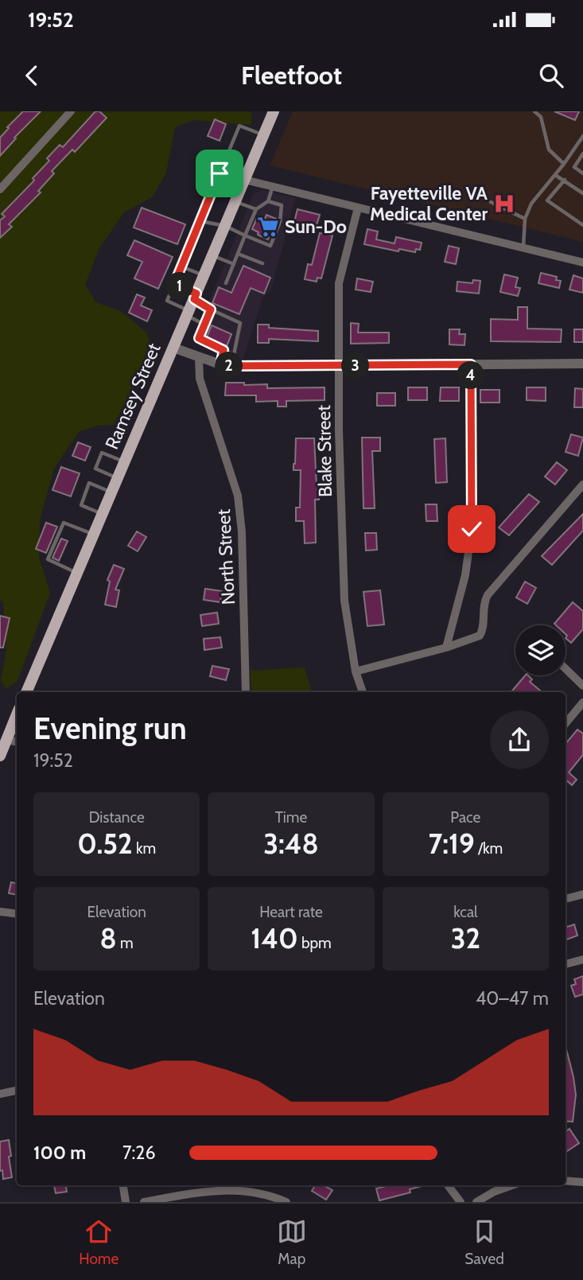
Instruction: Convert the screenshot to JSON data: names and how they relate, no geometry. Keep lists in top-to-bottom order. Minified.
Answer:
{"streets":{"main road":["Ramsey Street"],"street":["Blake Street","North Street"]},"places":{"hospital":["Fayetteville VA Medical Center"],"supermarket":["Sun-Do"]},"page":{"status":"19:52","header":"Fleetfoot","pins":["1","2","3","4"],"heading":["Evening run","19:52"],"stats":[["Distance","0.52 km"],["Time","3:48"],["Pace","7:19 /km"],["Elevation","8 m"],["Heart rate","140 bpm"],["kcal","32"]],"chart":["Elevation","40–47 m"],"list":[{"name":"100 m","note":"7:26"}],"tabs":["Home","Map","Saved"]}}
